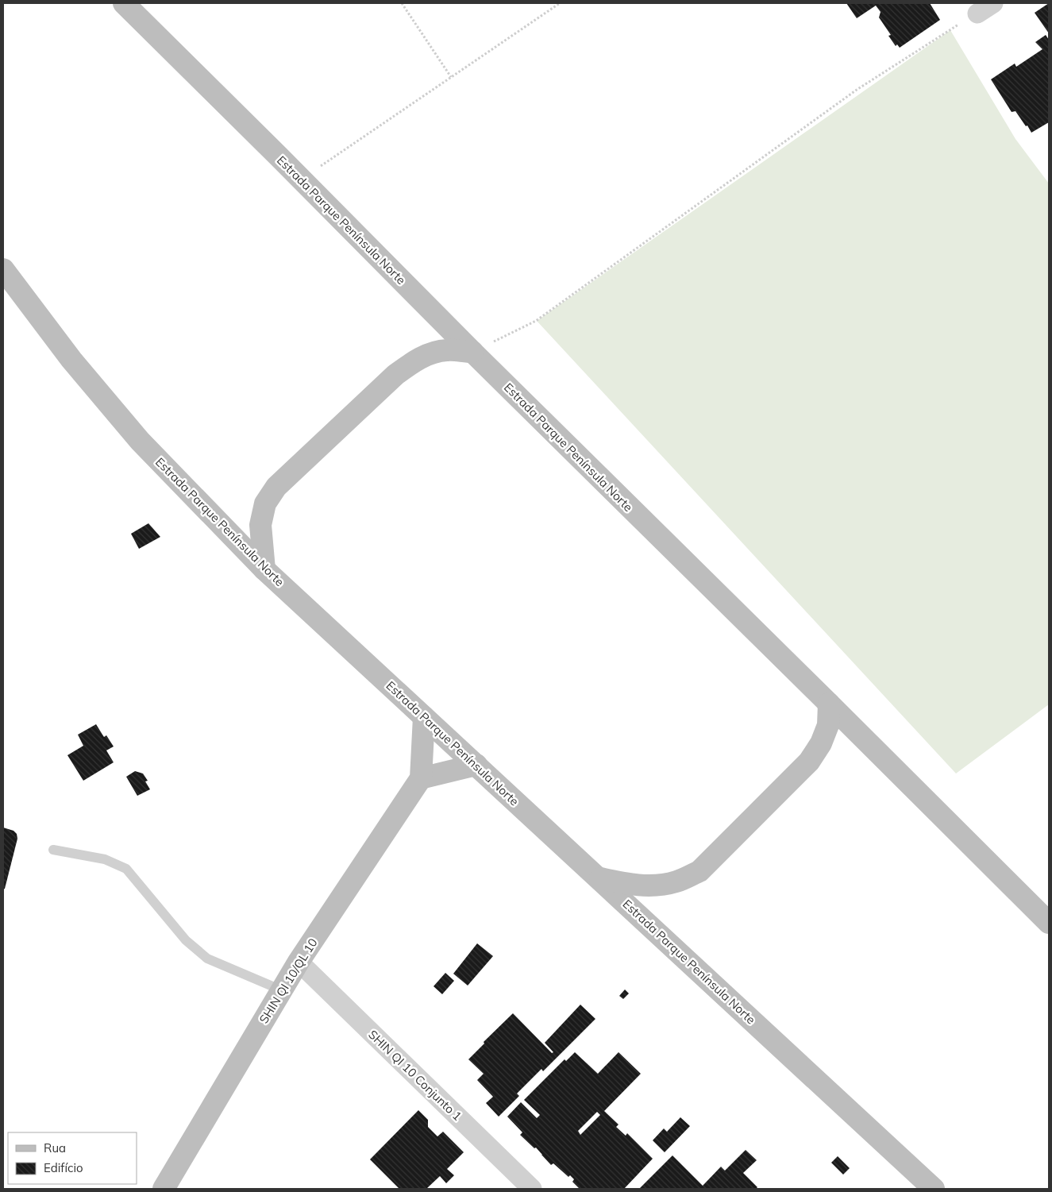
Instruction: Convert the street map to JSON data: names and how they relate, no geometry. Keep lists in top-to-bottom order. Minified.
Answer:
{"streets":{"main road":["Estrada Parque Península Norte","SHIN QI 10/QL 10"],"street":["SHIN QI 10 Conjunto 1"]},"crossings":[["SHIN QI 10/QL 10","SHIN QI 10 Conjunto 1"]],"legend":["Rua","Edifício"]}
